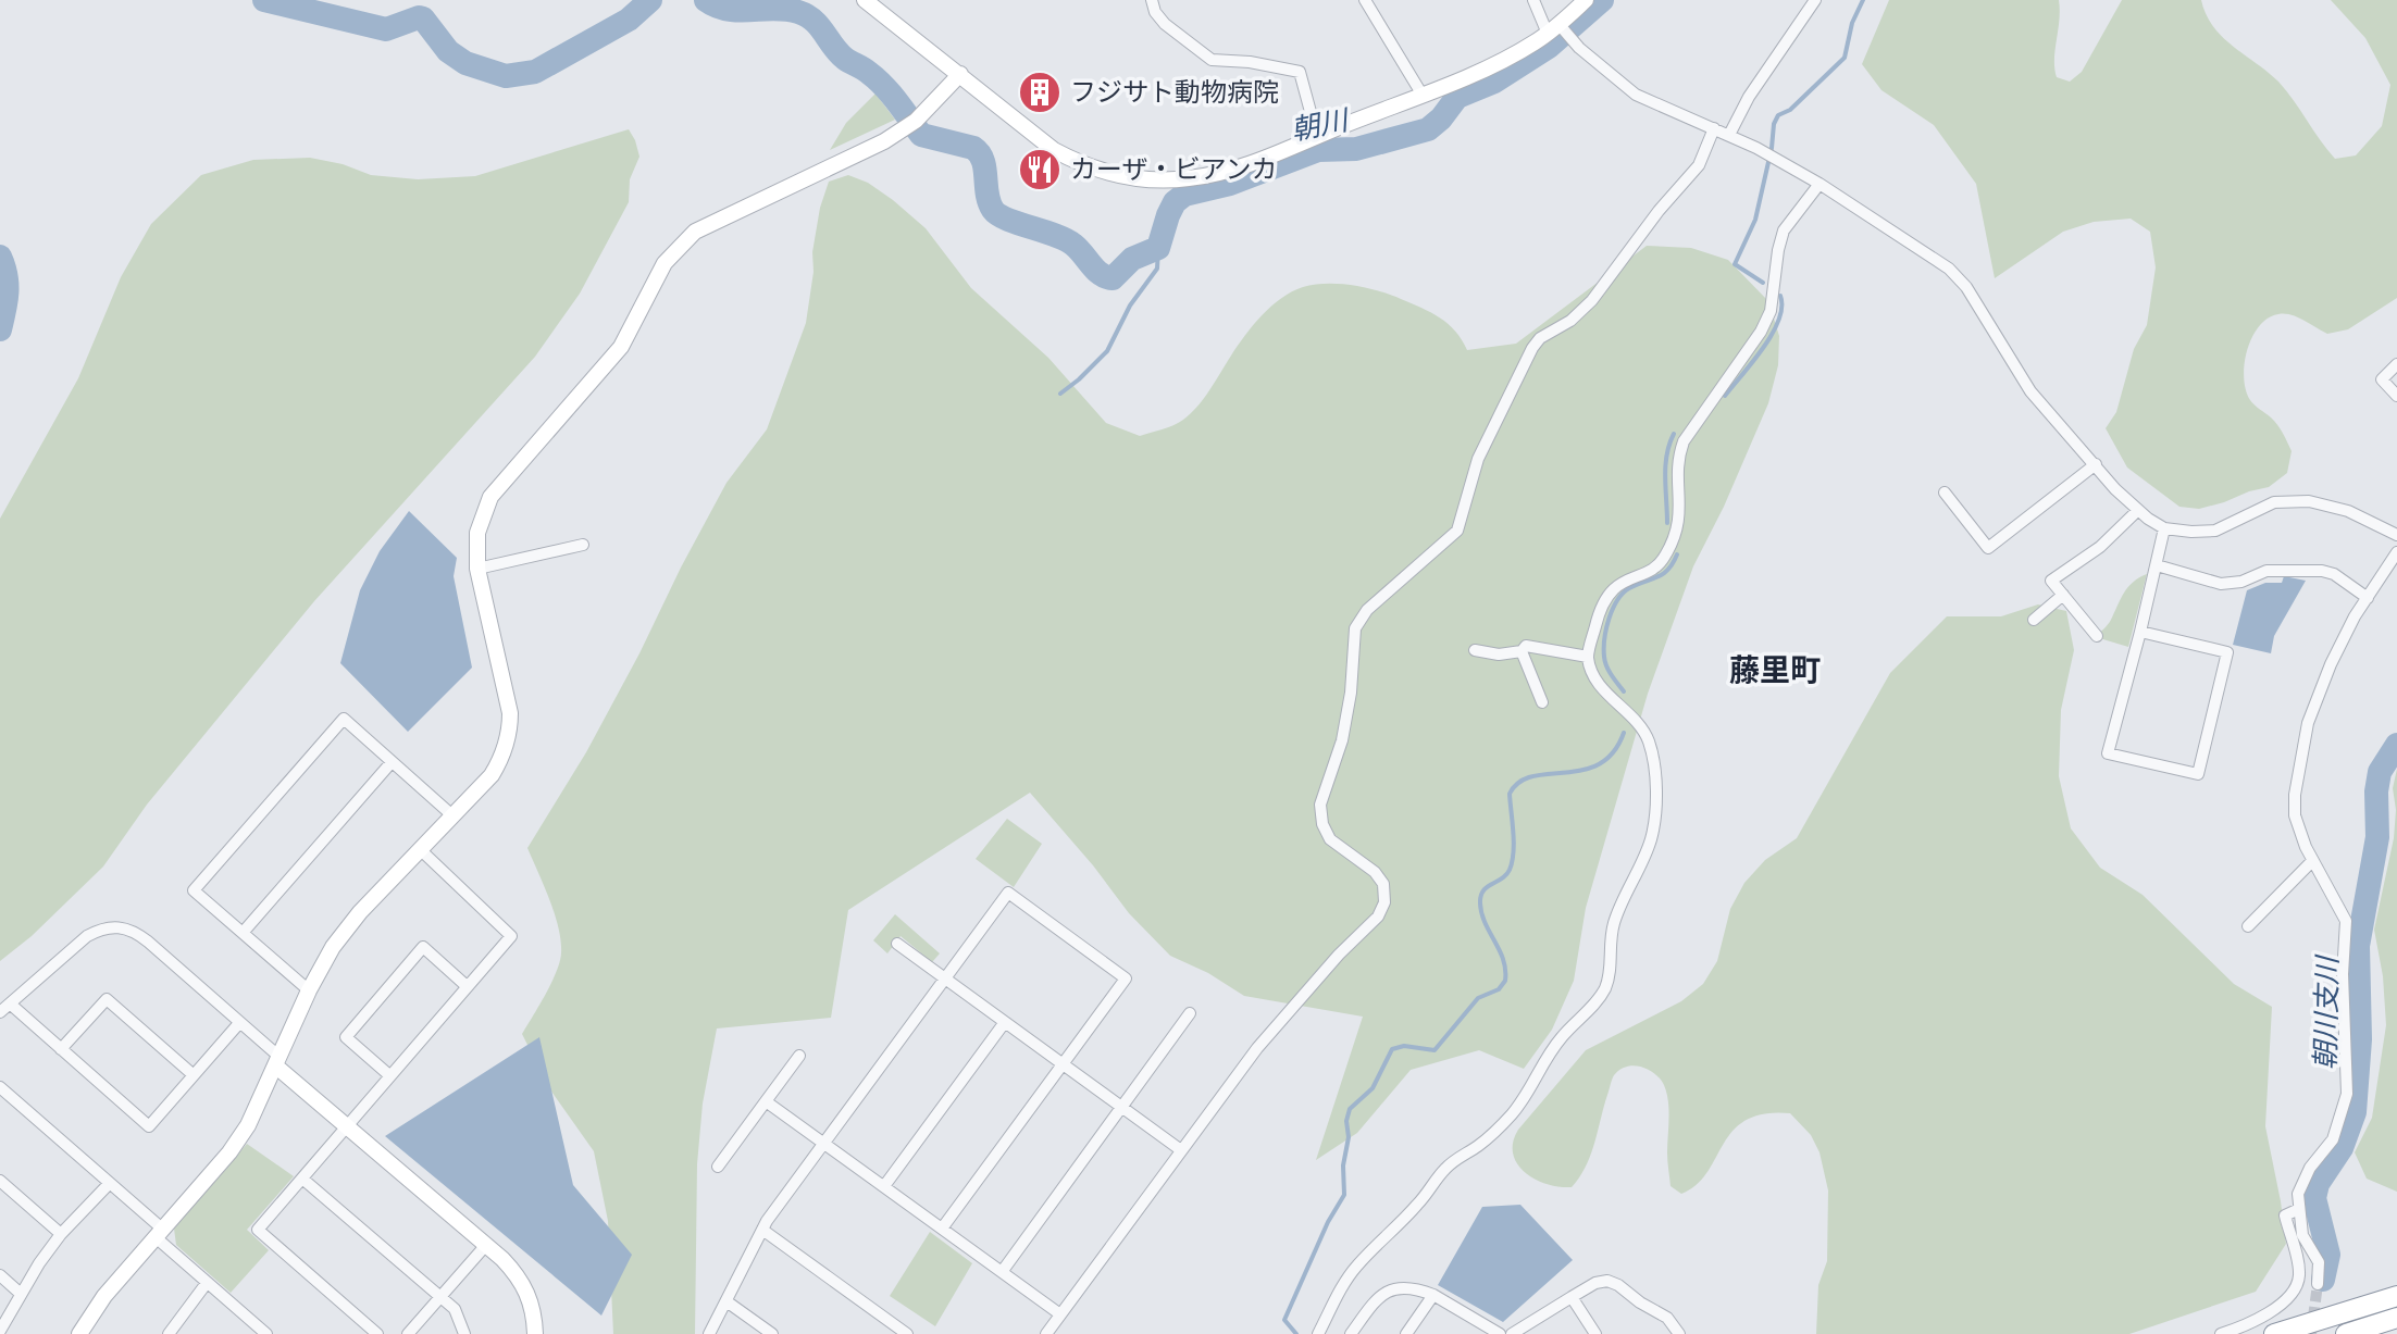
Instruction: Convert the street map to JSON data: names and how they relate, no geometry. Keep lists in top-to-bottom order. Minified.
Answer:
{"districts":["藤里町"],"water":["朝川","朝川支川"],"places":{"building":["フジサト動物病院"],"restaurant":["カーザ・ビアンカ"]}}
